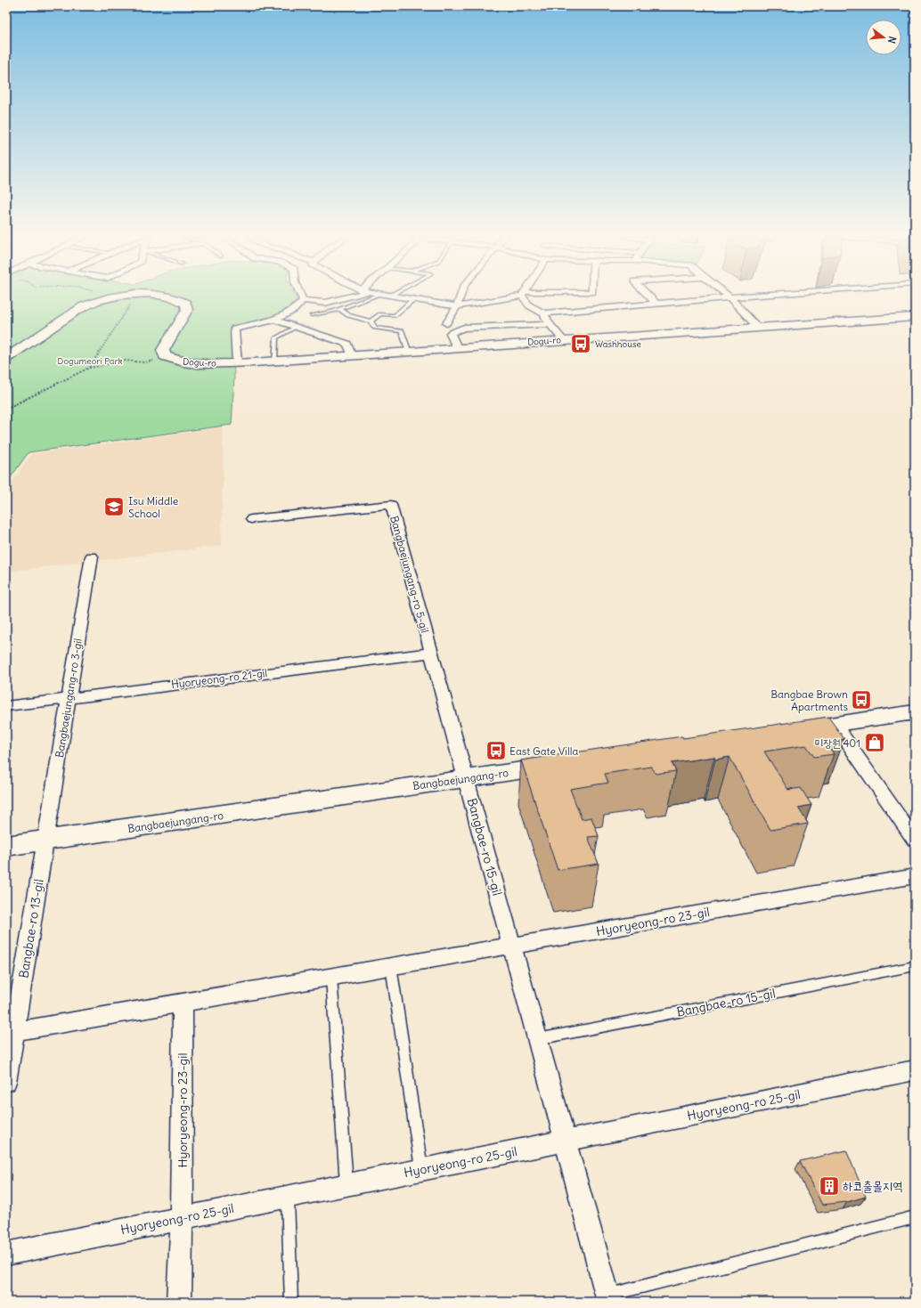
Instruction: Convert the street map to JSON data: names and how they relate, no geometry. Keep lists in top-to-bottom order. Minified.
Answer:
{"streets":{"street":["Dogu-ro","Bangbaejungang-ro 5-gil","Hyoryeong-ro 21-gil","Bangbaejungang-ro 3-gil","Bangbaejungang-ro","Bangbae-ro 15-gil","Hyoryeong-ro 23-gil","Bangbae-ro 13-gil","Hyoryeong-ro 25-gil"]},"crossings":[["Bangbaejungang-ro 5-gil","Hyoryeong-ro 21-gil"],["Bangbaejungang-ro 5-gil","Bangbaejungang-ro"],["Bangbaejungang-ro 5-gil","Bangbae-ro 15-gil"],["Hyoryeong-ro 21-gil","Bangbaejungang-ro 3-gil"],["Bangbaejungang-ro 3-gil","Bangbaejungang-ro"],["Bangbaejungang-ro 3-gil","Bangbae-ro 13-gil"],["Bangbaejungang-ro","Bangbae-ro 15-gil"],["Bangbaejungang-ro","Bangbae-ro 13-gil"],["Bangbae-ro 15-gil","Hyoryeong-ro 23-gil"],["Bangbae-ro 15-gil","Hyoryeong-ro 25-gil"],["Hyoryeong-ro 23-gil","Bangbae-ro 13-gil"],["Hyoryeong-ro 23-gil","Hyoryeong-ro 25-gil"]],"parks":["Dogumeori Park"],"places":{"bus stop":["Washhouse","Bangbae Brown Apartments","East Gate Villa"],"school or university":["Isu Middle School"],"shop":["미장원 401"],"building":["하코출몰지역"]},"north":"right"}
